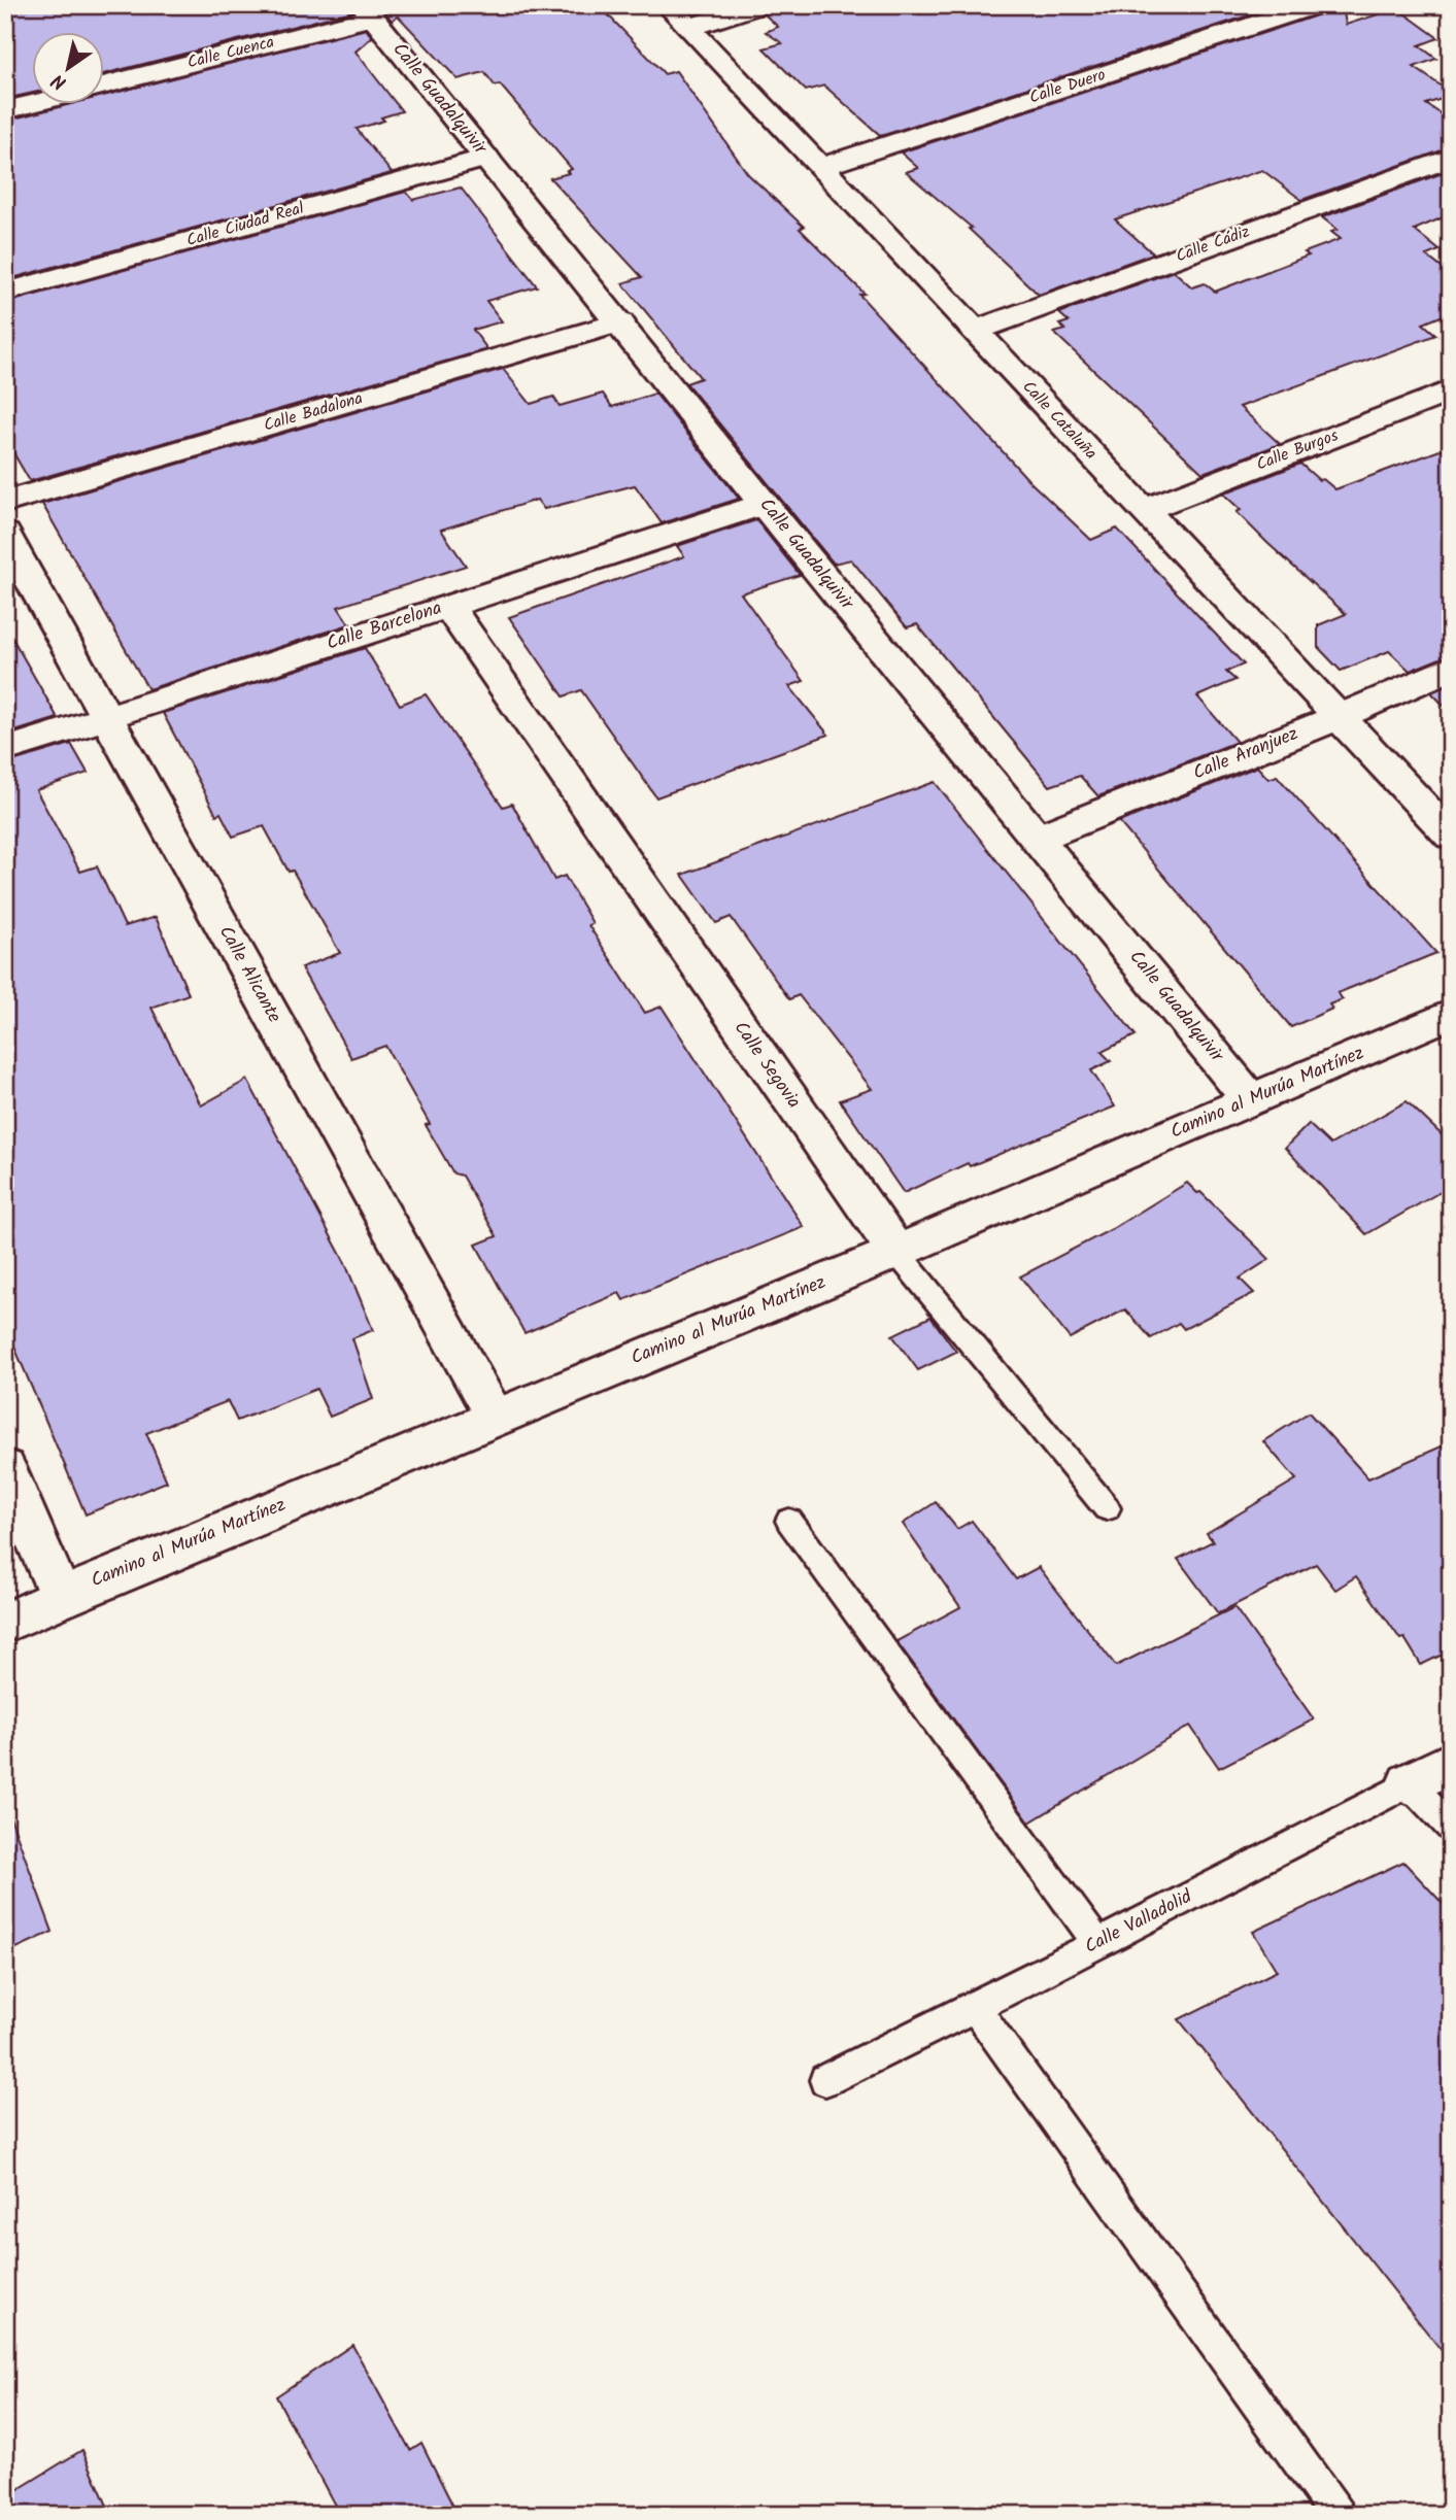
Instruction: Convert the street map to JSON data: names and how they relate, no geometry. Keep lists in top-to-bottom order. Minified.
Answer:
{"streets":{"street":["Calle Cuenca","Calle Duero","Calle Guadalquivir","Calle Ciudad Real","Calle Cádiz","Calle Badalona","Calle Cataluña","Calle Burgos","Calle Barcelona","Calle Aranjuez","Calle Alicante","Calle Segovia","Camino al Murúa Martínez","Calle Valladolid"]},"crossings":[["Calle Cuenca","Calle Guadalquivir"],["Calle Duero","Calle Cataluña"],["Calle Guadalquivir","Calle Ciudad Real"],["Calle Guadalquivir","Calle Badalona"],["Calle Guadalquivir","Calle Barcelona"],["Calle Guadalquivir","Calle Aranjuez"],["Calle Guadalquivir","Camino al Murúa Martínez"],["Calle Cádiz","Calle Cataluña"],["Calle Cataluña","Calle Burgos"],["Calle Cataluña","Calle Aranjuez"],["Calle Barcelona","Calle Alicante"],["Calle Barcelona","Calle Segovia"],["Calle Alicante","Camino al Murúa Martínez"],["Calle Segovia","Camino al Murúa Martínez"]],"north":"bottom left"}
